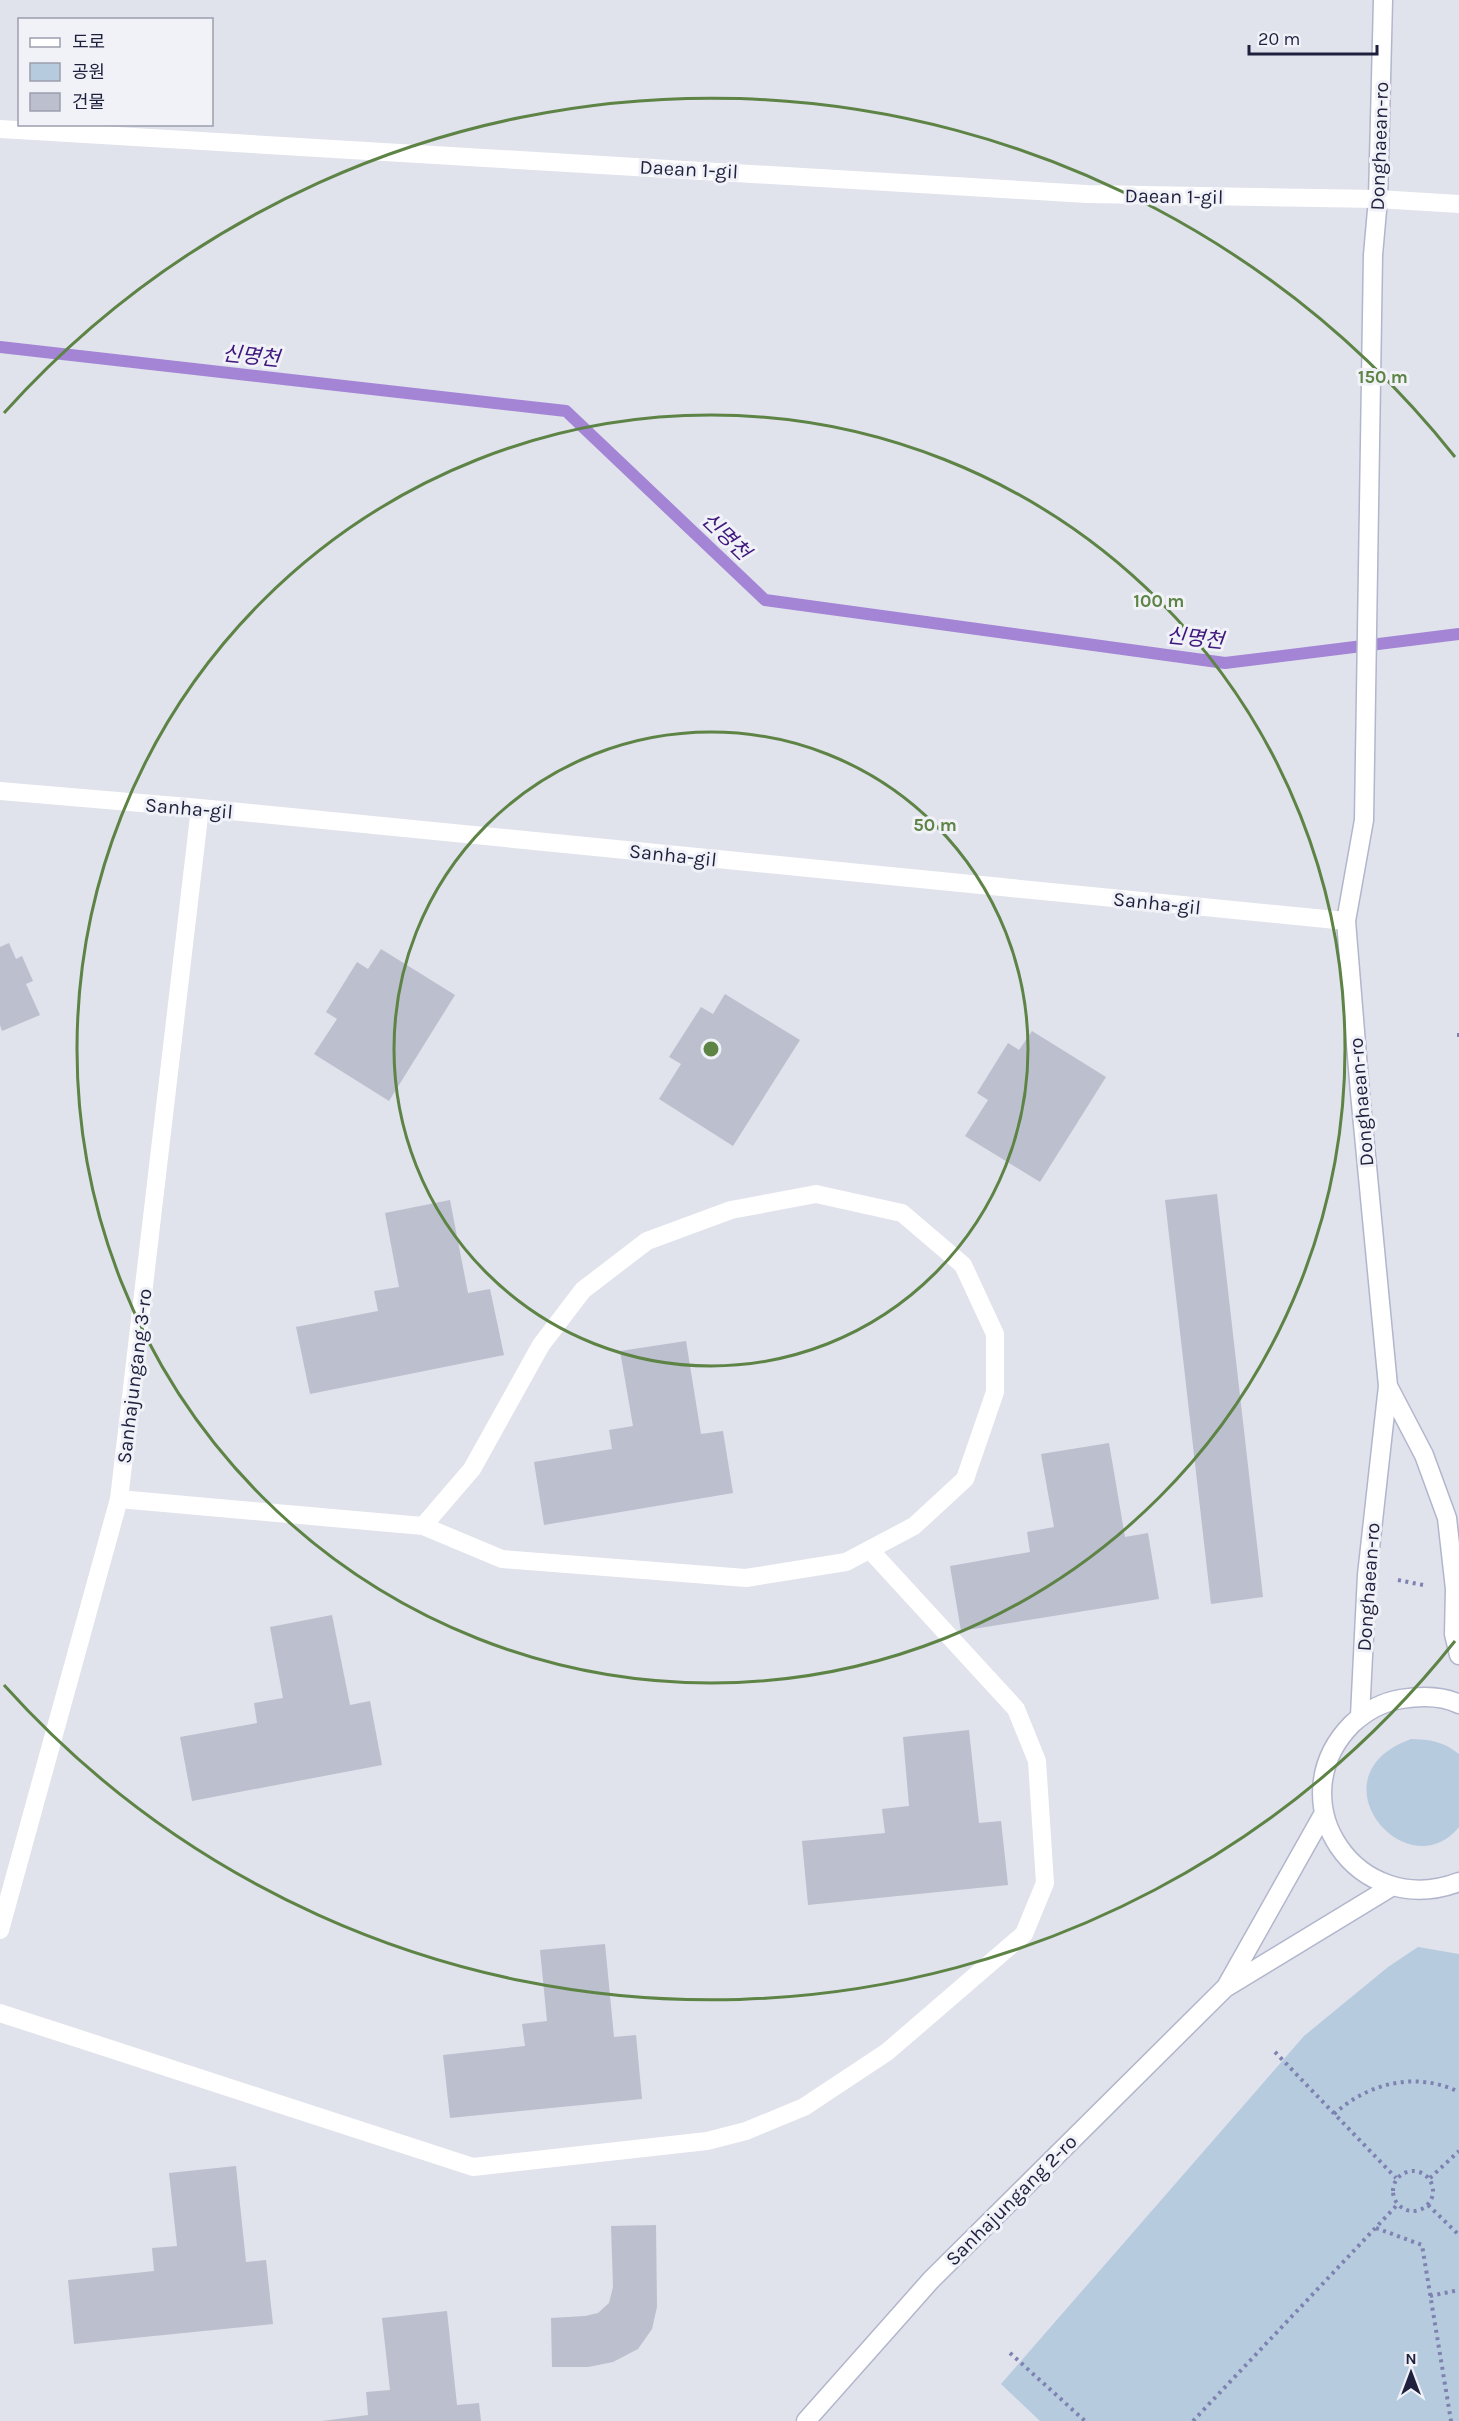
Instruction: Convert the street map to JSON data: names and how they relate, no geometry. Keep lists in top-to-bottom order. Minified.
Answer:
{"streets":{"street":["Donghaean-ro","Daean 1-gil","Sanha-gil","Sanhajungang 3-ro","Sanhajungang 2-ro"]},"crossings":[["Donghaean-ro","Daean 1-gil"],["Donghaean-ro","Sanha-gil"],["Sanha-gil","Sanhajungang 3-ro"]],"water":["신명천"],"legend":["도로","공원","건물"],"scale_bar":"20 m","north":"top","rings":["150 m","100 m","50 m"]}
